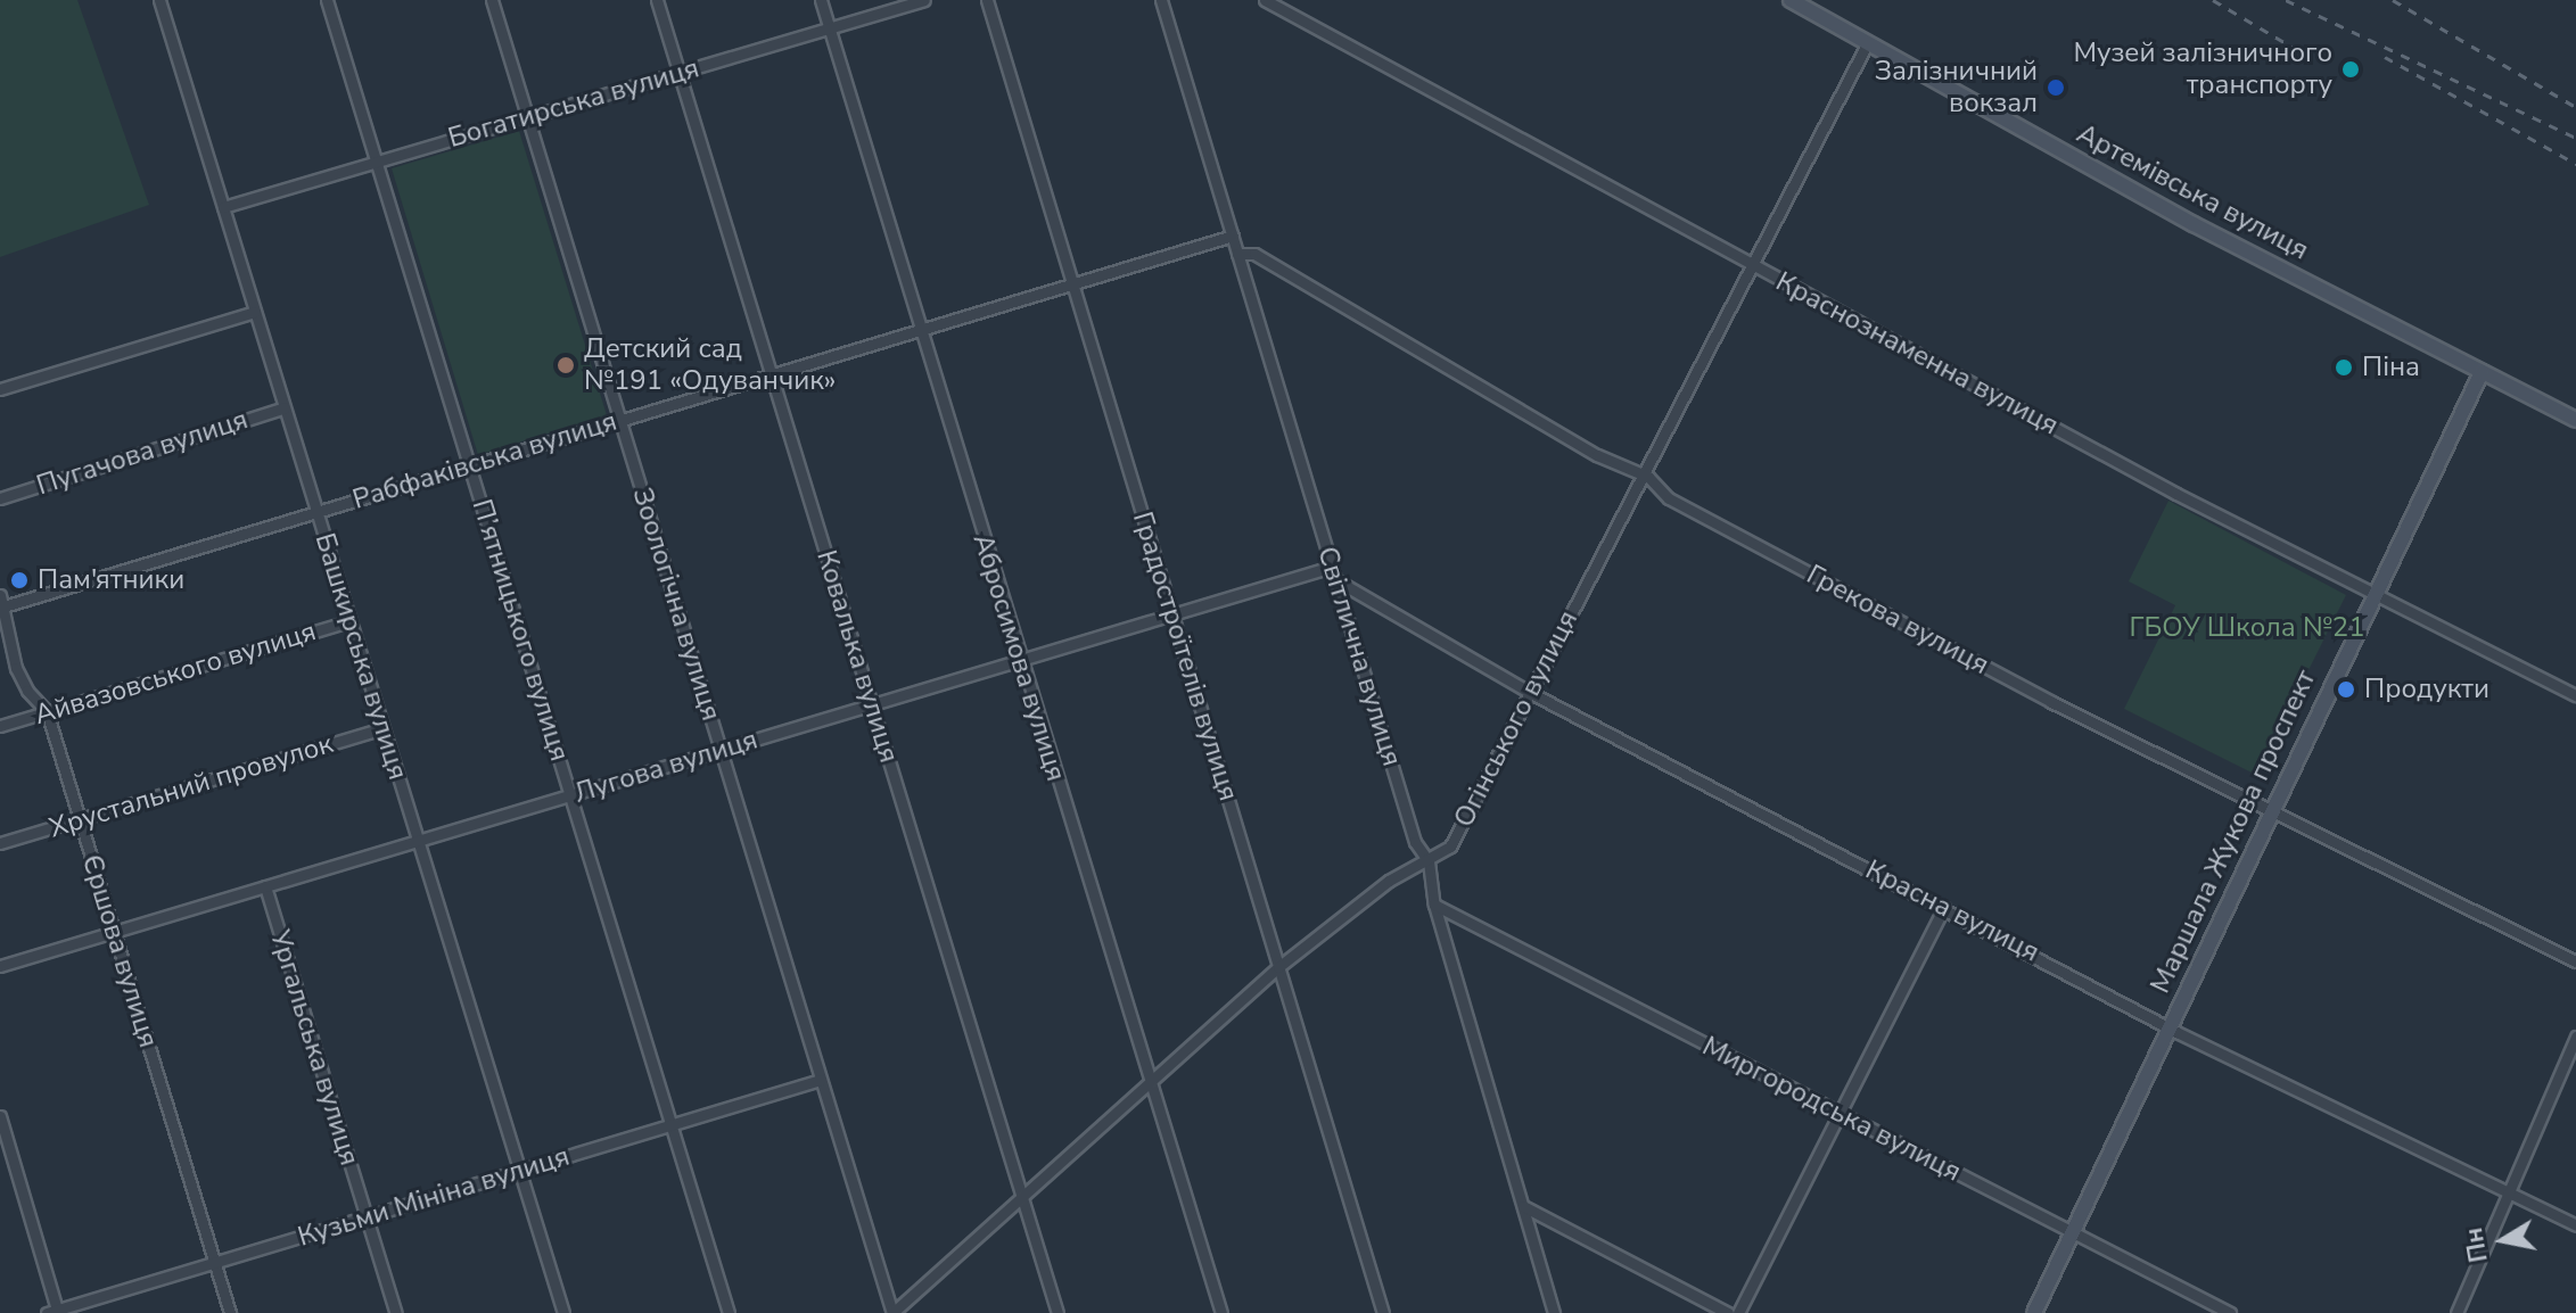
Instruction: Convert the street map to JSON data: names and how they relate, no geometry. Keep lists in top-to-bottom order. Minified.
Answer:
{"streets":{"street":["Богатирська вулиця","Артемівська вулиця","Краснознаменна вулиця","Пугачова вулиця","Рабфаківська вулиця","Зоологічна вулиця","Грекова вулиця","П’ятницького вулиця","Башкирська вулиця","Ковалька вулиця","Градостроїтелiв вулиця","Світлична вулиця","Абросимова вулиця","Айвазовського вулиця","Огінського вулиця","Лугова вулиця","Хрустальний провулок","Маршала Жукова проспект","Красна вулиця","Єршова вулиця","Ургальська вулиця","Миргородська вулиця","Кузьми Мініна вулиця"]},"crossings":[["Богатирська вулиця","Зоологічна вулиця"],["Богатирська вулиця","П’ятницького вулиця"],["Богатирська вулиця","Башкирська вулиця"],["Богатирська вулиця","Ковалька вулиця"],["Богатирська вулиця","Абросимова вулиця"],["Артемівська вулиця","Огінського вулиця"],["Артемівська вулиця","Маршала Жукова проспект"],["Краснознаменна вулиця","Огінського вулиця"],["Краснознаменна вулиця","Маршала Жукова проспект"],["Пугачова вулиця","Башкирська вулиця"],["Рабфаківська вулиця","Зоологічна вулиця"],["Рабфаківська вулиця","П’ятницького вулиця"],["Рабфаківська вулиця","Башкирська вулиця"],["Рабфаківська вулиця","Ковалька вулиця"],["Рабфаківська вулиця","Градостроїтелiв вулиця"],["Рабфаківська вулиця","Світлична вулиця"],["Рабфаківська вулиця","Абросимова вулиця"],["Рабфаківська вулиця","Єршова вулиця"],["Зоологічна вулиця","Огінського вулиця"],["Зоологічна вулиця","Лугова вулиця"],["Зоологічна вулиця","Кузьми Мініна вулиця"],["Грекова вулиця","Світлична вулиця"],["Грекова вулиця","Огінського вулиця"],["Грекова вулиця","Маршала Жукова проспект"],["П’ятницького вулиця","Лугова вулиця"],["П’ятницького вулиця","Кузьми Мініна вулиця"],["Башкирська вулиця","Айвазовського вулиця"],["Башкирська вулиця","Лугова вулиця"],["Башкирська вулиця","Хрустальний провулок"],["Башкирська вулиця","Кузьми Мініна вулиця"],["Ковалька вулиця","Огінського вулиця"],["Ковалька вулиця","Лугова вулиця"],["Градостроїтелiв вулиця","Огінського вулиця"],["Градостроїтелiв вулиця","Лугова вулиця"],["Світлична вулиця","Огінського вулиця"],["Світлична вулиця","Лугова вулиця"],["Світлична вулиця","Красна вулиця"],["Світлична вулиця","Миргородська вулиця"],["Абросимова вулиця","Огінського вулиця"],["Абросимова вулиця","Лугова вулиця"],["Айвазовського вулиця","Єршова вулиця"],["Огінського вулиця","Красна вулиця"],["Лугова вулиця","Єршова вулиця"],["Лугова вулиця","Ургальська вулиця"],["Хрустальний провулок","Єршова вулиця"],["Маршала Жукова проспект","Красна вулиця"],["Маршала Жукова проспект","Миргородська вулиця"],["Єршова вулиця","Кузьми Мініна вулиця"],["Ургальська вулиця","Кузьми Мініна вулиця"]],"parks":["ГБОУ Школа №21"],"places":["Музей залізничного транспорту","Залізничний вокзал","Детский сад №191 «Одуванчик»","Піна","Пам'ятники","Продукти"],"north":"left"}
